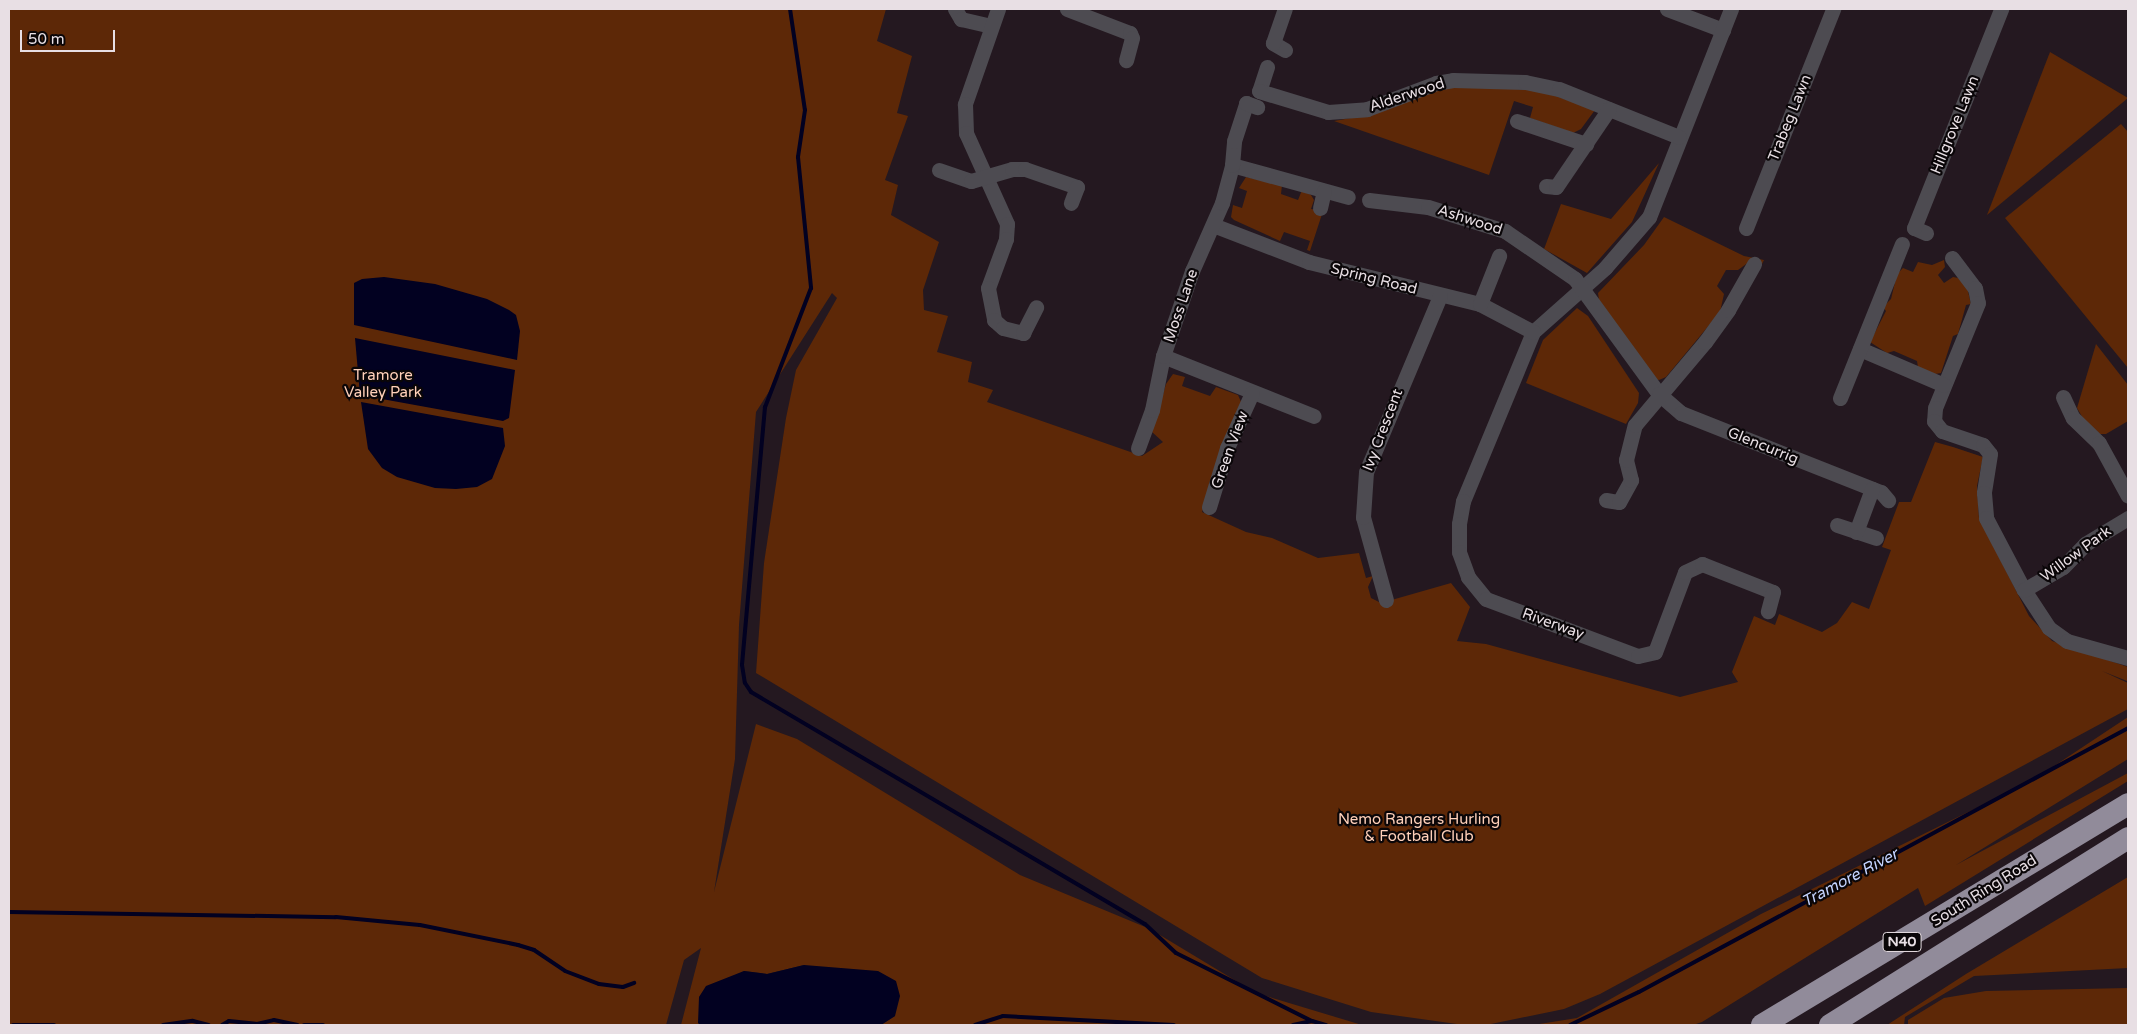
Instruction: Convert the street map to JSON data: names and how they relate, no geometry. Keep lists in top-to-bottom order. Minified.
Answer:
{"streets":{"highway":["South Ring Road","N40"],"street":["Alderwood","Trabeg Lawn","Hillgrove Lawn","Ashwood","Spring Road","Moss Lane","Ivy Crescent","Glencurrig","Green View","Willow Park","Riverway"]},"crossings":[["Ashwood","Glencurrig"],["Spring Road","Moss Lane"],["Spring Road","Ivy Crescent"],["Spring Road","Riverway"],["Moss Lane","Green View"]],"water":["Tramore River"],"parks":["Tramore Valley Park","Nemo Rangers Hurling & Football Club"],"scale_bar":"50 m"}
